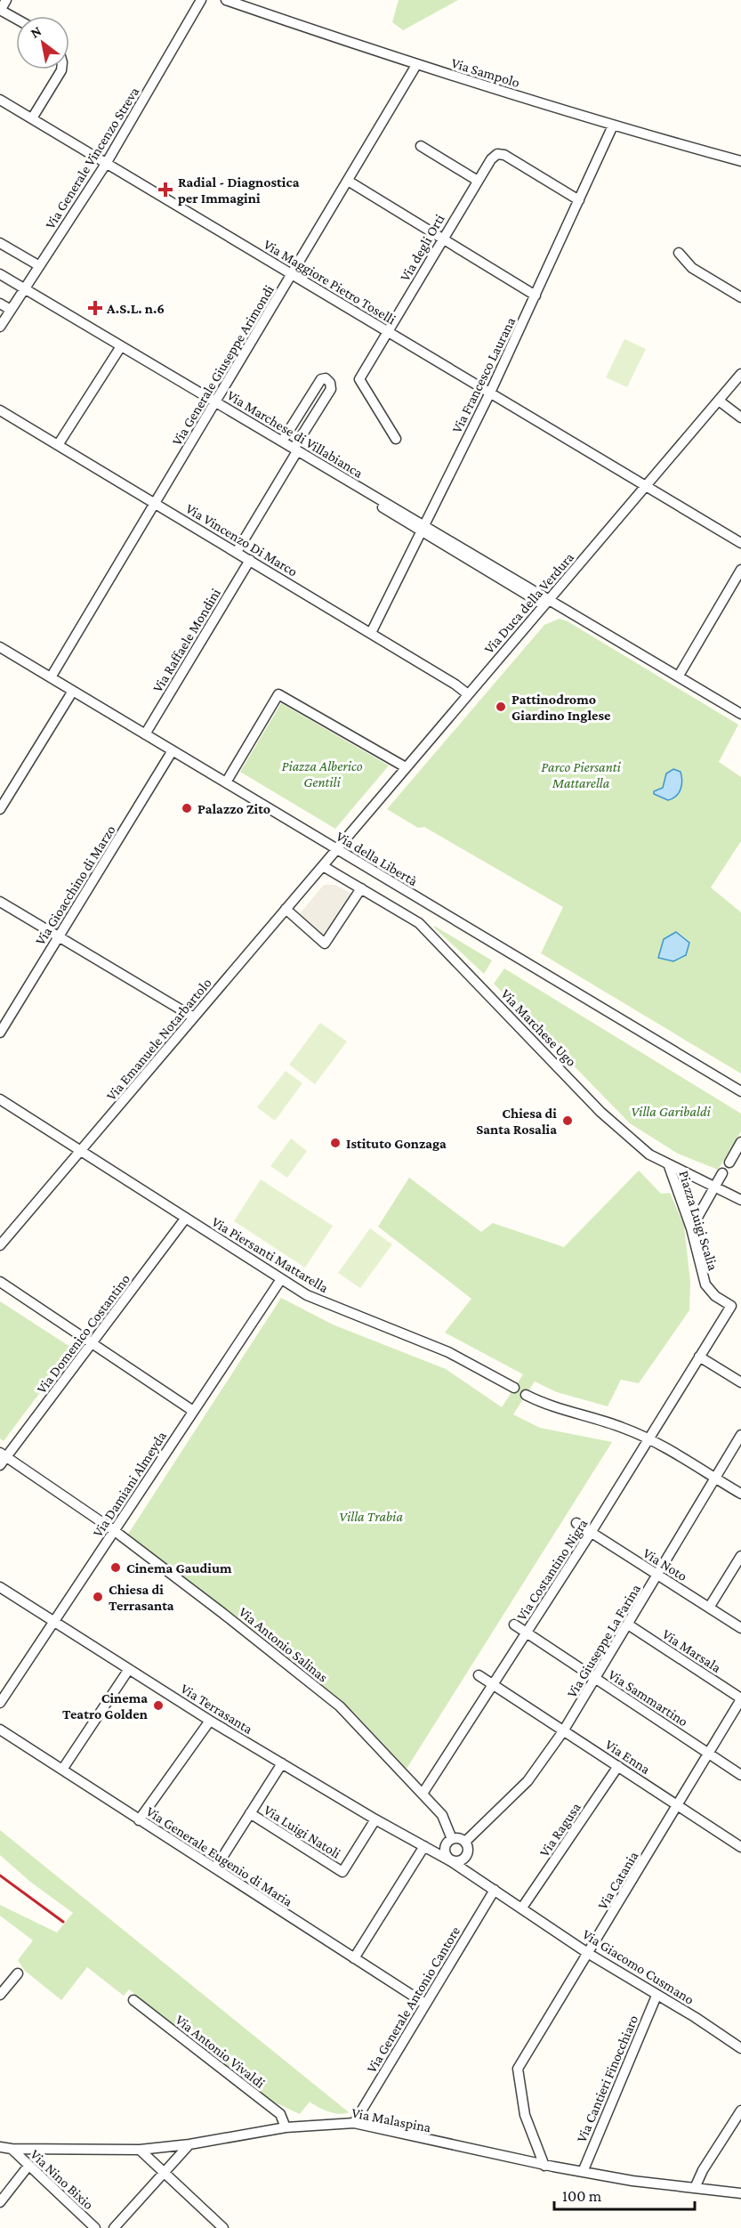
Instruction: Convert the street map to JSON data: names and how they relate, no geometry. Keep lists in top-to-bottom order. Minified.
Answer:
{"streets":{"street":["Via Sampolo","Via Generale Vincenzo Streva","Via degli Orti","Via Maggiore Pietro Toselli","Via Generale Giuseppe Arimondi","Via Francesco Laurana","Via Marchese di Villabianca","Via Vincenzo Di Marco","Via Duca della Verdura","Via Raffaele Mondini","Via della Libertà","Via Gioacchino di Marzo","Via Marchese Ugo","Via Emanuele Notarbartolo","Piazza Luigi Scalia","Via Piersanti Mattarella","Via Domenico Costantino","Via Damiani Almeyda","Via Noto","Via Costantino Nigra","Via Giuseppe La Farina","Via Antonio Salinas","Via Marsala","Via Sammartino","Via Terrasanta","Via Enna","Via Ragusa","Via Luigi Natoli","Via Generale Eugenio di Maria","Via Catania","Via Giacomo Cusmano","Via Generale Antonio Cantore","Via Antonio Vivaldi","Via Cantieri Finocchiaro","Via Malaspina","Via Nino Bixio"]},"crossings":[["Via Sampolo","Via Generale Giuseppe Arimondi"],["Via Sampolo","Via Francesco Laurana"],["Via Generale Vincenzo Streva","Via Maggiore Pietro Toselli"],["Via Generale Vincenzo Streva","Via Marchese di Villabianca"],["Via degli Orti","Via Maggiore Pietro Toselli"],["Via degli Orti","Via Francesco Laurana"],["Via Maggiore Pietro Toselli","Via Generale Giuseppe Arimondi"],["Via Maggiore Pietro Toselli","Via Francesco Laurana"],["Via Maggiore Pietro Toselli","Via Duca della Verdura"],["Via Generale Giuseppe Arimondi","Via Marchese di Villabianca"],["Via Generale Giuseppe Arimondi","Via Vincenzo Di Marco"],["Via Generale Giuseppe Arimondi","Via della Libertà"],["Via Francesco Laurana","Via Marchese di Villabianca"],["Via Francesco Laurana","Via Vincenzo Di Marco"],["Via Marchese di Villabianca","Via Duca della Verdura"],["Via Vincenzo Di Marco","Via Duca della Verdura"],["Via Vincenzo Di Marco","Via Raffaele Mondini"],["Via Duca della Verdura","Via della Libertà"],["Via Duca della Verdura","Via Emanuele Notarbartolo"],["Via Raffaele Mondini","Via della Libertà"],["Via della Libertà","Via Gioacchino di Marzo"],["Via della Libertà","Via Emanuele Notarbartolo"],["Via Marchese Ugo","Via Emanuele Notarbartolo"],["Via Marchese Ugo","Piazza Luigi Scalia"],["Via Emanuele Notarbartolo","Via Piersanti Mattarella"],["Via Piersanti Mattarella","Via Domenico Costantino"],["Via Piersanti Mattarella","Via Damiani Almeyda"],["Via Domenico Costantino","Via Antonio Salinas"],["Via Damiani Almeyda","Via Antonio Salinas"],["Via Damiani Almeyda","Via Terrasanta"],["Via Noto","Via Costantino Nigra"],["Via Noto","Via Giuseppe La Farina"],["Via Costantino Nigra","Via Antonio Salinas"],["Via Costantino Nigra","Via Sammartino"],["Via Costantino Nigra","Via Enna"],["Via Giuseppe La Farina","Via Antonio Salinas"],["Via Giuseppe La Farina","Via Marsala"],["Via Giuseppe La Farina","Via Sammartino"],["Via Giuseppe La Farina","Via Terrasanta"],["Via Giuseppe La Farina","Via Enna"],["Via Antonio Salinas","Via Terrasanta"],["Via Marsala","Via Catania"],["Via Sammartino","Via Catania"],["Via Terrasanta","Via Luigi Natoli"],["Via Terrasanta","Via Giacomo Cusmano"],["Via Terrasanta","Via Generale Antonio Cantore"],["Via Enna","Via Ragusa"],["Via Enna","Via Catania"],["Via Ragusa","Via Giacomo Cusmano"],["Via Generale Eugenio di Maria","Via Generale Antonio Cantore"],["Via Catania","Via Giacomo Cusmano"],["Via Catania","Via Malaspina"],["Via Giacomo Cusmano","Via Generale Antonio Cantore"],["Via Giacomo Cusmano","Via Cantieri Finocchiaro"],["Via Generale Antonio Cantore","Via Malaspina"],["Via Antonio Vivaldi","Via Malaspina"],["Via Cantieri Finocchiaro","Via Malaspina"],["Via Malaspina","Via Nino Bixio"]],"parks":["Piazza Alberico Gentili","Parco Piersanti Mattarella","Villa Garibaldi","Villa Trabia"],"places":{"health":["Radial - Diagnostica per Immagini","A.S.L. n.6"],"other":["Pattinodromo Giardino Inglese","Palazzo Zito","Chiesa di Santa Rosalia","Istituto Gonzaga","Cinema Gaudium","Chiesa di Terrasanta","Cinema Teatro Golden"]},"scale_bar":"100 m","north":"top left"}
